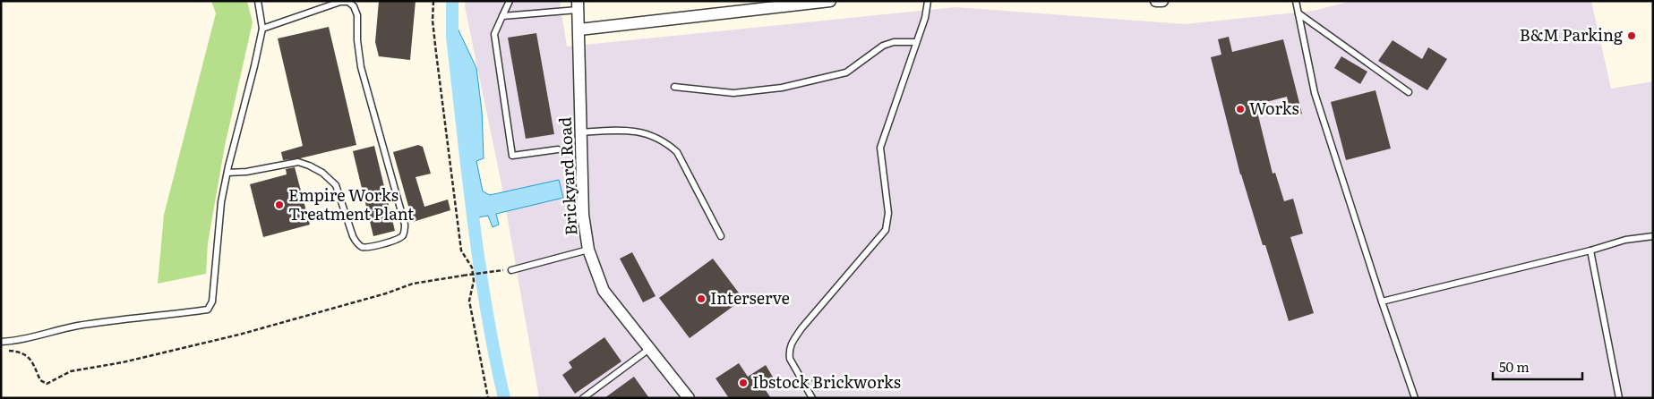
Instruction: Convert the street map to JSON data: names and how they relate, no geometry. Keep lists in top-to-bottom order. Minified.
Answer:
{"streets":{"street":["Brickyard Road"]},"places":["B&M Parking","Works","Empire Works Treatment Plant","Interserve","Ibstock Brickworks"],"scale_bar":"50 m"}
